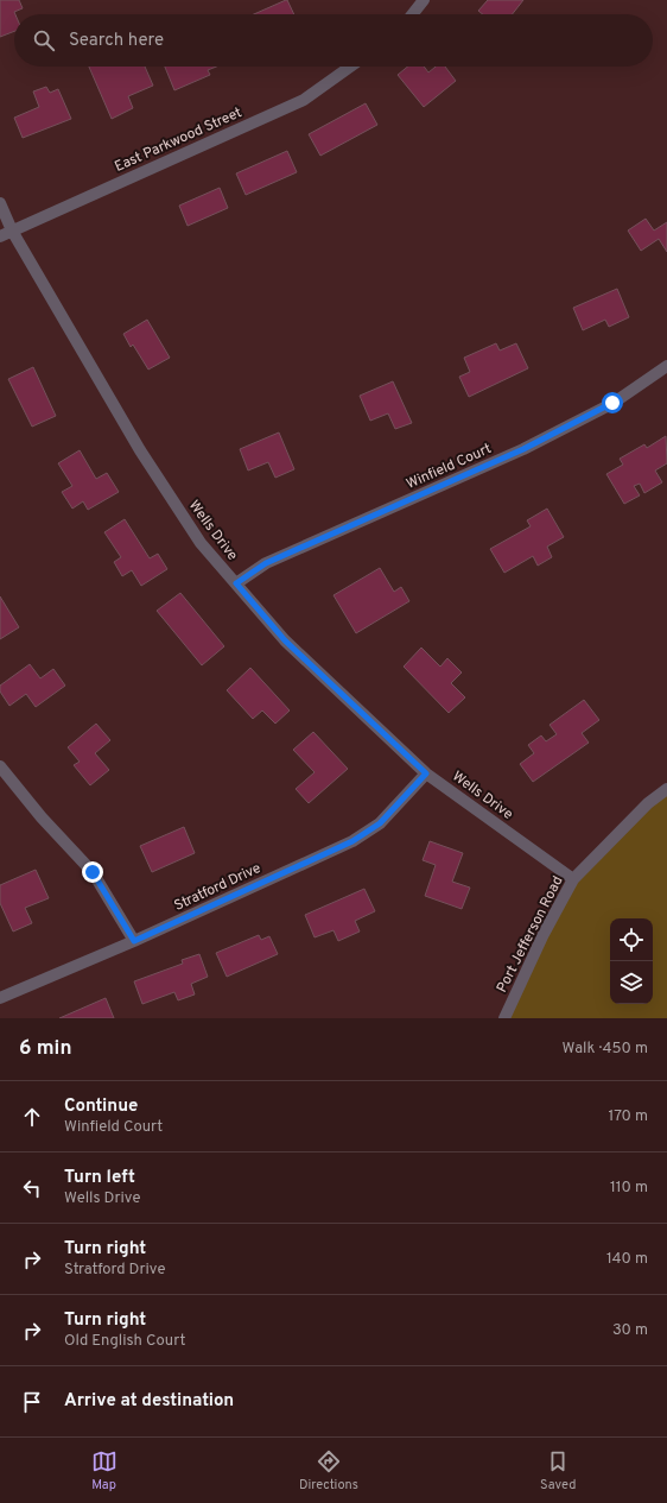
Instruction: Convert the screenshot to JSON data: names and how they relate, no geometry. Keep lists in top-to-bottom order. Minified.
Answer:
{"streets":{"street":["East Parkwood Street","Winfield Court","Wells Drive","Stratford Drive","Port Jefferson Road"]},"crossings":[["East Parkwood Street","Wells Drive"],["Winfield Court","Wells Drive"],["Wells Drive","Stratford Drive"],["Wells Drive","Port Jefferson Road"]],"page":{"search":"Search here","heading":["6 min","Walk · 450 m"],"list":[["Continue","Winfield Court","170 m"],["Turn left","Wells Drive","110 m"],["Turn right","Stratford Drive","140 m"],["Turn right","Old English Court","30 m"],"Arrive at destination"],"nav":["Map","Directions","Saved"]}}
